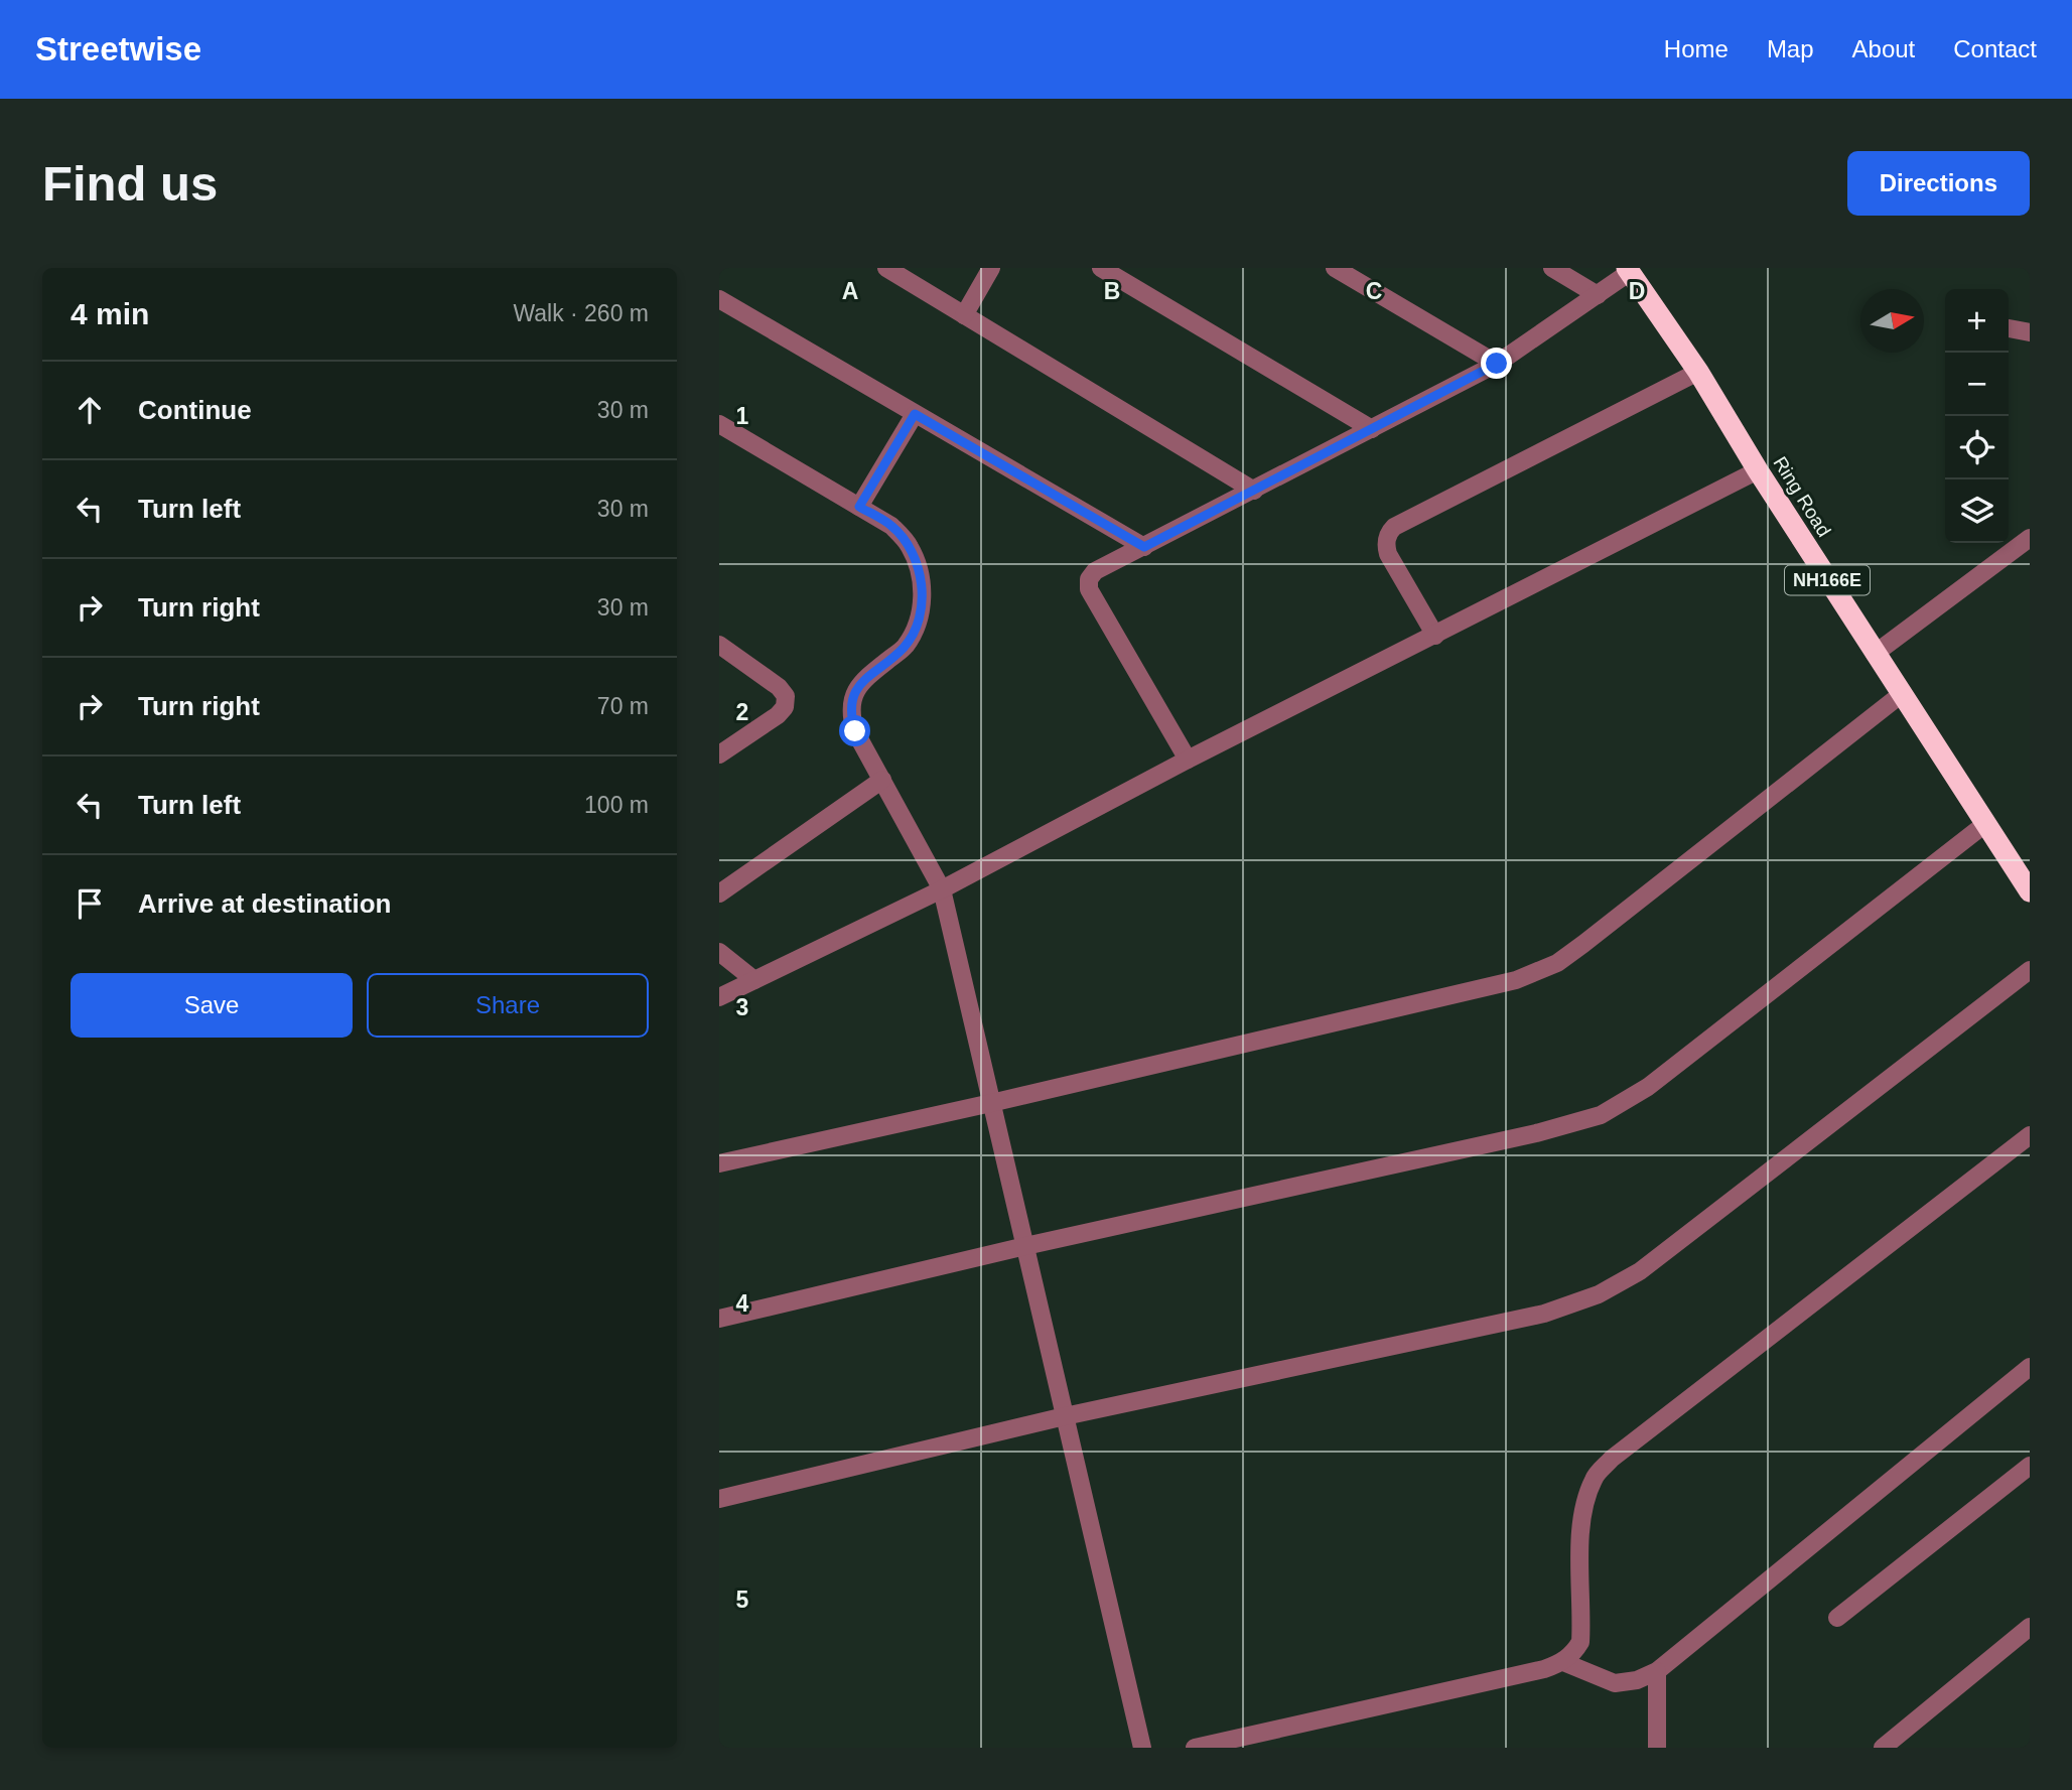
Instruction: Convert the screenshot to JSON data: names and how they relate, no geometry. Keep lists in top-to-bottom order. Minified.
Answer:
{"streets":{"highway":["Ring Road","NH166E"]},"north":"right","page":{"header":"Streetwise","nav":["Home","Map","About","Contact"],"buttons":["Directions",["Save","Share"]],"title":"Find us","heading":["4 min","Walk · 260 m"],"map_buttons":["+","−"],"list":[["Continue","30 m"],["Turn left","30 m"],["Turn right","30 m"],["Turn right","70 m"],["Turn left","100 m"],"Arrive at destination"]},"grid":{"columns":["A","B","C","D"],"rows":["1","2","3","4","5"]}}
